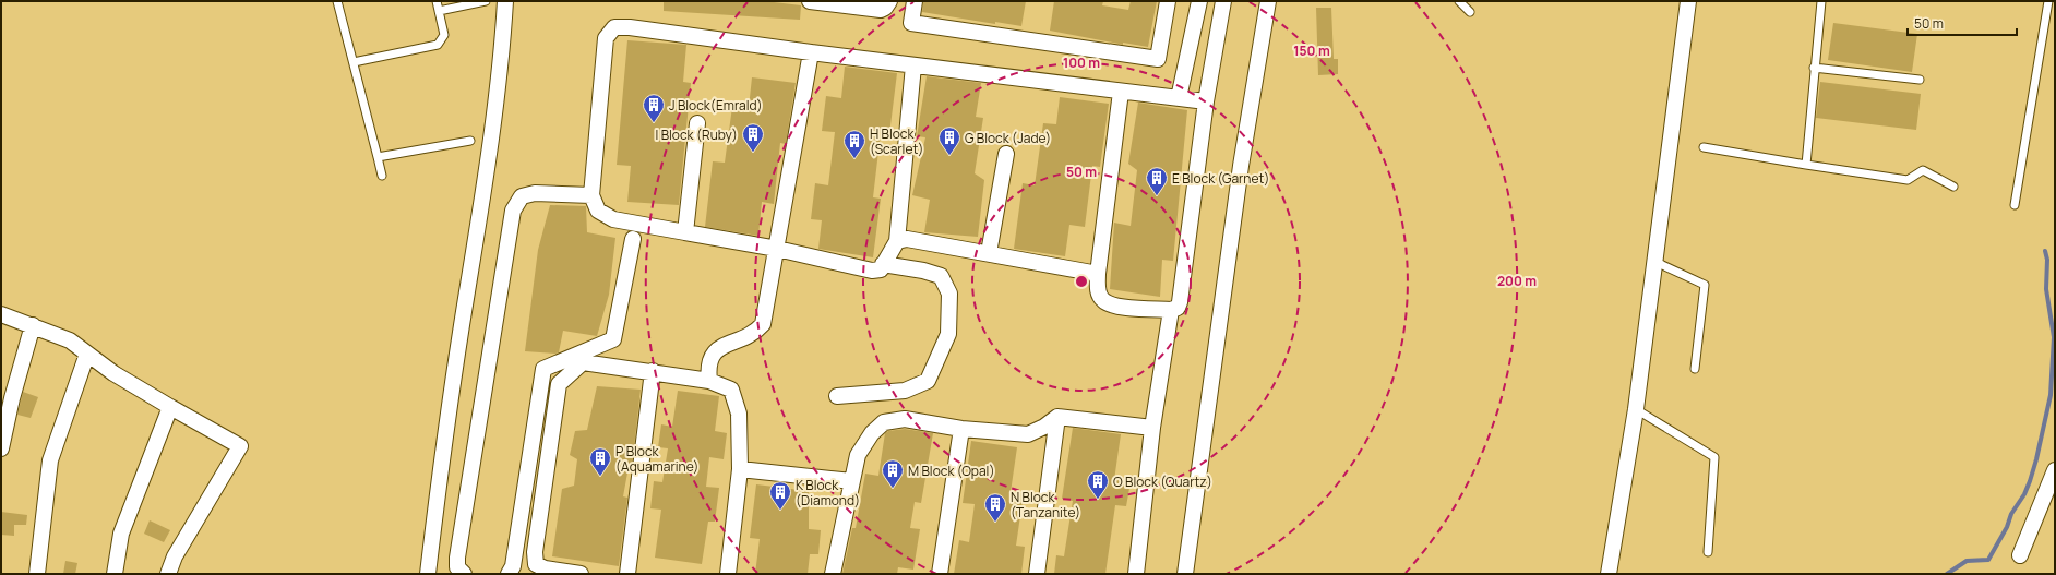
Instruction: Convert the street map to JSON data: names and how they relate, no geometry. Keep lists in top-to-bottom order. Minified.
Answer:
{"places":{"building":["J Block(Emrald)","I Block (Ruby)","G Block (Jade)","H Block (Scarlet)","E Block (Garnet)","P Block (Aquamarine)","M Block (Opal)","O Block (Quartz)","K Block (Diamond)","N Block (Tanzanite)"]},"scale_bar":"50 m","rings":["150 m","100 m","50 m","200 m"]}
